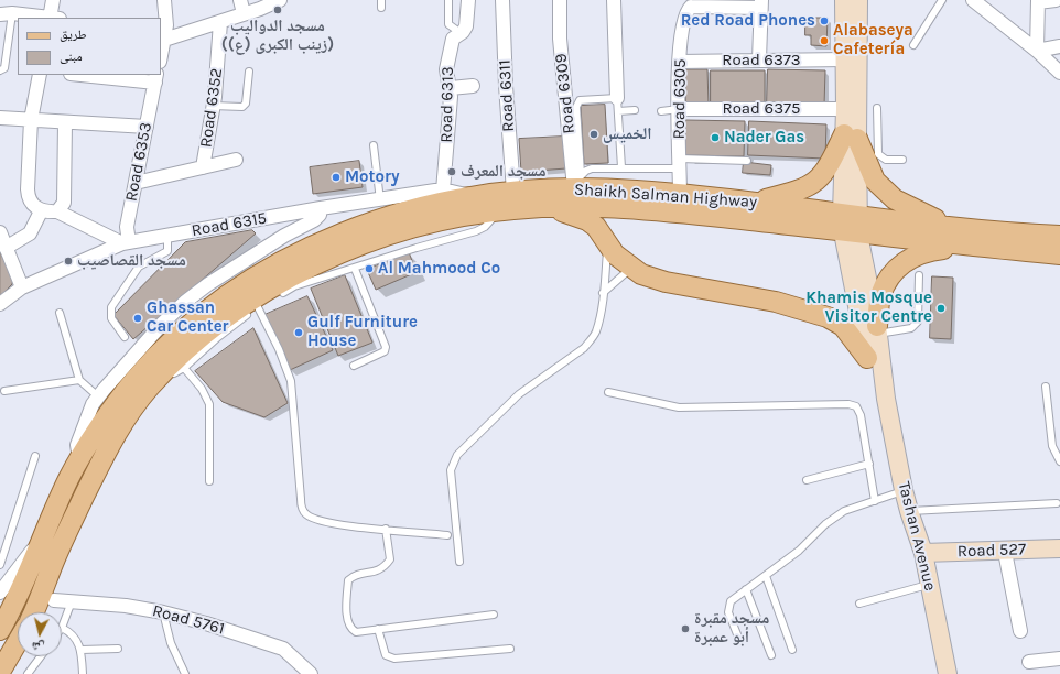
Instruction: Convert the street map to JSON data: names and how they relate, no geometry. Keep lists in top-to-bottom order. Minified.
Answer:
{"streets":{"main road":["Shaikh Salman Highway"],"street":["Road 6373","Road 6309","Road 6311","Road 6305","Road 6313","Road 6352","Road 6375","Road 6353","Road 6315","Tashan Avenue","Road 527","Road 5761"]},"crossings":[["Road 6373","Road 6305"],["Road 6309","Shaikh Salman Highway"],["Road 6311","Shaikh Salman Highway"],["Road 6305","Road 6375"],["Road 6305","Shaikh Salman Highway"],["Road 6313","Road 6315"],["Road 6352","Road 6353"],["Road 6353","Road 6315"],["Shaikh Salman Highway","Road 6315"],["Shaikh Salman Highway","Tashan Avenue"],["Shaikh Salman Highway","Road 5761"],["Tashan Avenue","Road 527"]],"places":["مسجد الدواليب (زينب الكبرى (ع))","Red Road Phones","Alabaseya Cafetería","الخميس","Nader Gas","مسجد المعرف","Motory","مسجد القصاصيب","Al Mahmood Co","Khamis Mosque Visitor Centre","Ghassan Car Center","Gulf Furniture House","مسجد مقبرة أبو عمبرة"],"legend":["طريق","مبنى"],"north":"bottom"}
